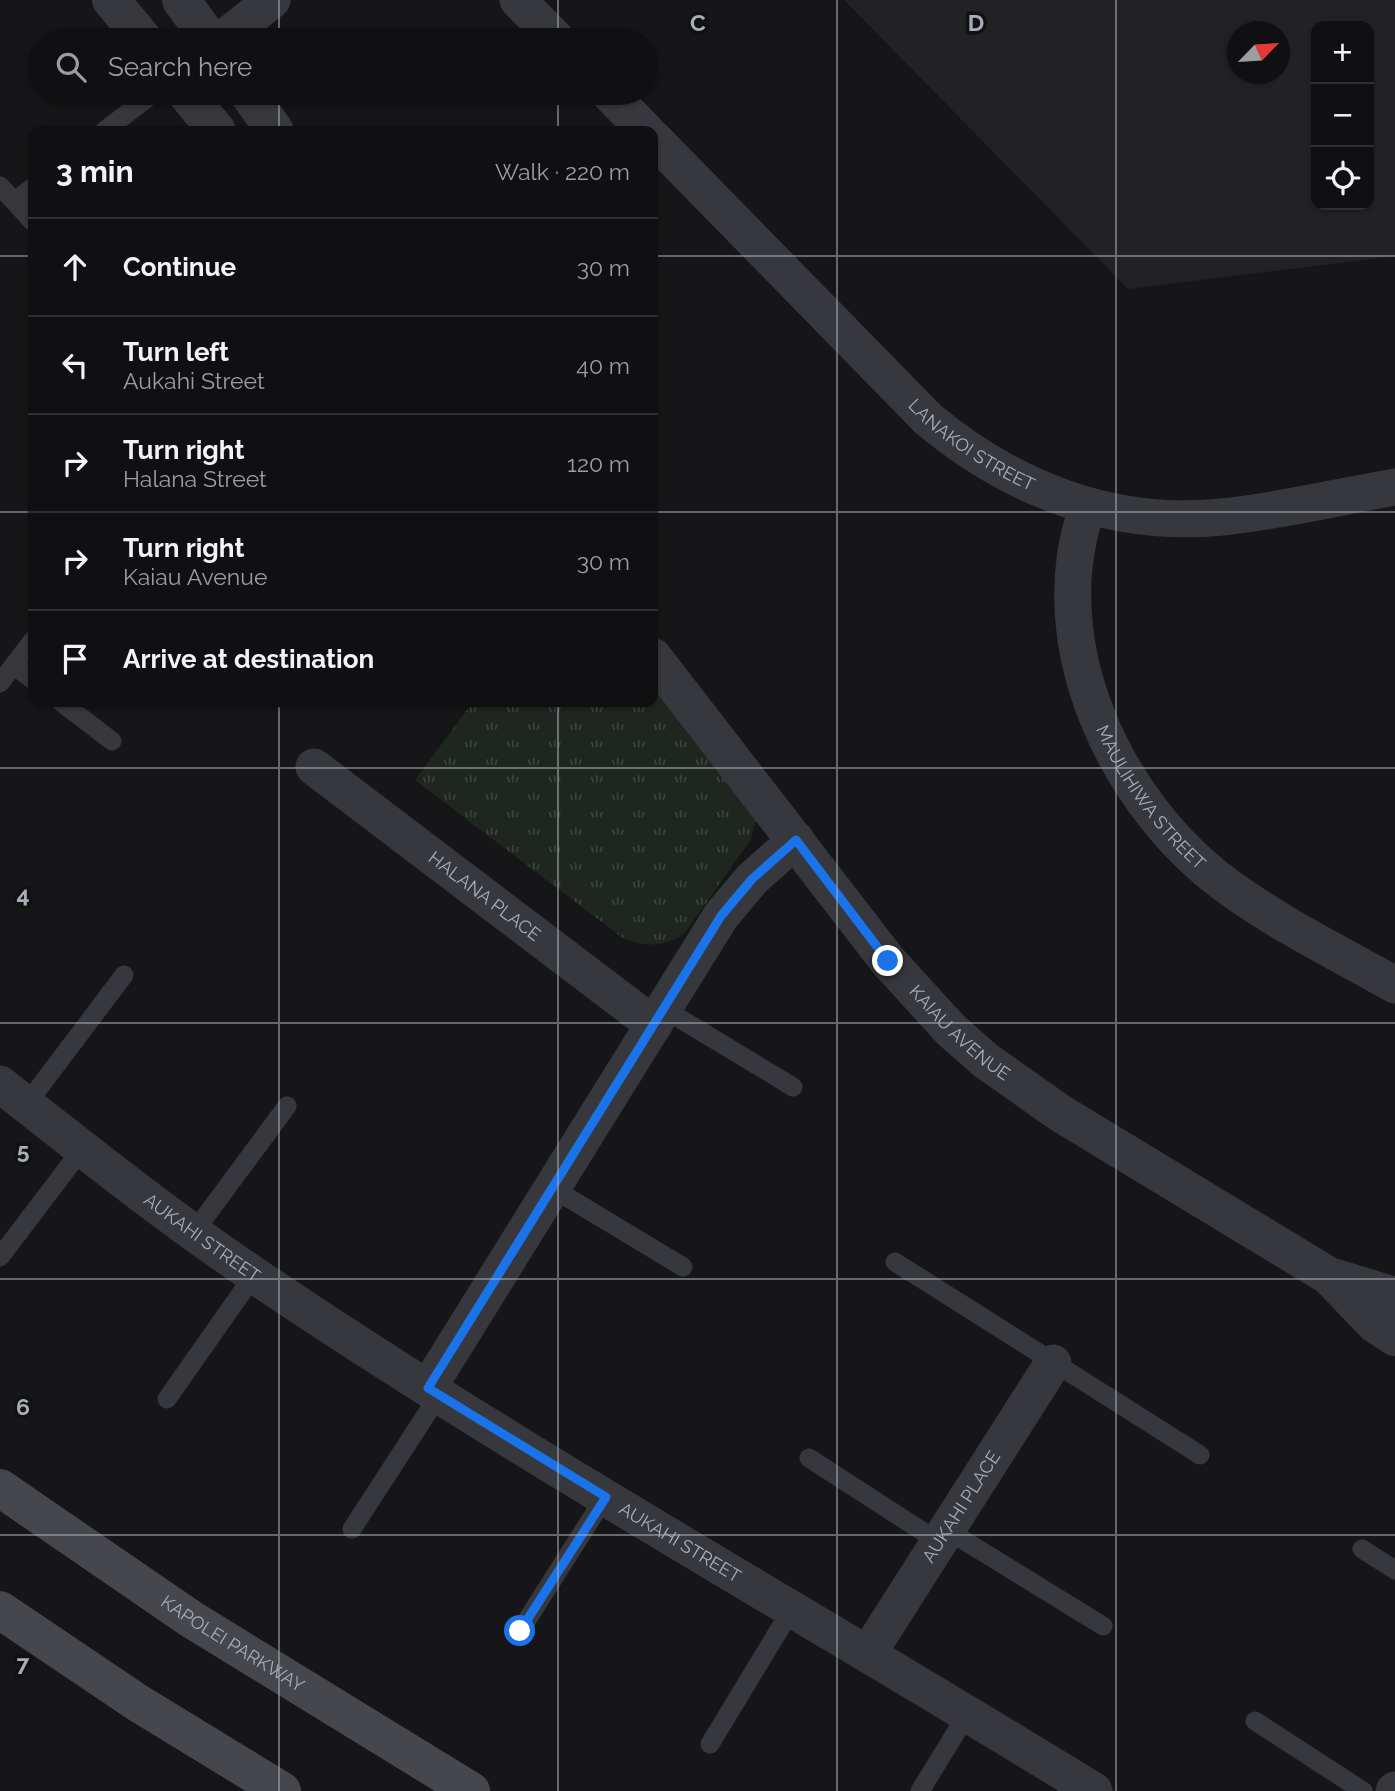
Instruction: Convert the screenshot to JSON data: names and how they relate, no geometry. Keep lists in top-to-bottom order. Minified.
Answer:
{"streets":{"main road":["KAPOLEI PARKWAY"],"street":["LANAKOI STREET","MAULIHIWA STREET","HALANA PLACE","KAIAU AVENUE","AUKAHI STREET","AUKAHI PLACE"]},"crossings":[["LANAKOI STREET","MAULIHIWA STREET"],["AUKAHI STREET","AUKAHI PLACE"]],"north":"top right","page":{"map_buttons":["+","−"],"search":"Search here","heading":["3 min","Walk · 220 m"],"list":[["Continue","30 m"],["Turn left","Aukahi Street","40 m"],["Turn right","Halana Street","120 m"],["Turn right","Kaiau Avenue","30 m"],"Arrive at destination"]},"grid":{"columns":["C","D"],"rows":["4","5","6","7"]}}
